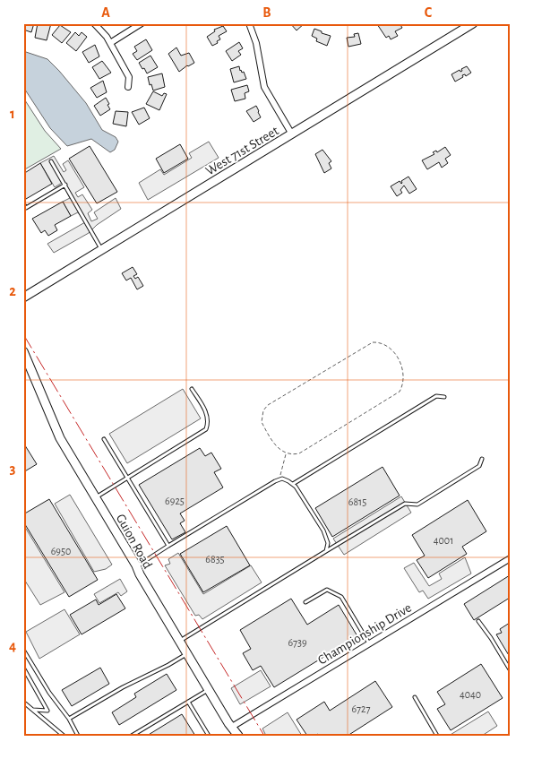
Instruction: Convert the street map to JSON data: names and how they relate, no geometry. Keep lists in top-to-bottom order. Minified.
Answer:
{"streets":{"main road":["West 71st Street","Guion Road"],"street":["Championship Drive"]},"crossings":[["Guion Road","Championship Drive"]],"house_numbers":["6925","6815","4001","6950","6835","6739","4040","6727"],"grid":{"columns":["A","B","C"],"rows":["1","2","3","4"]}}
